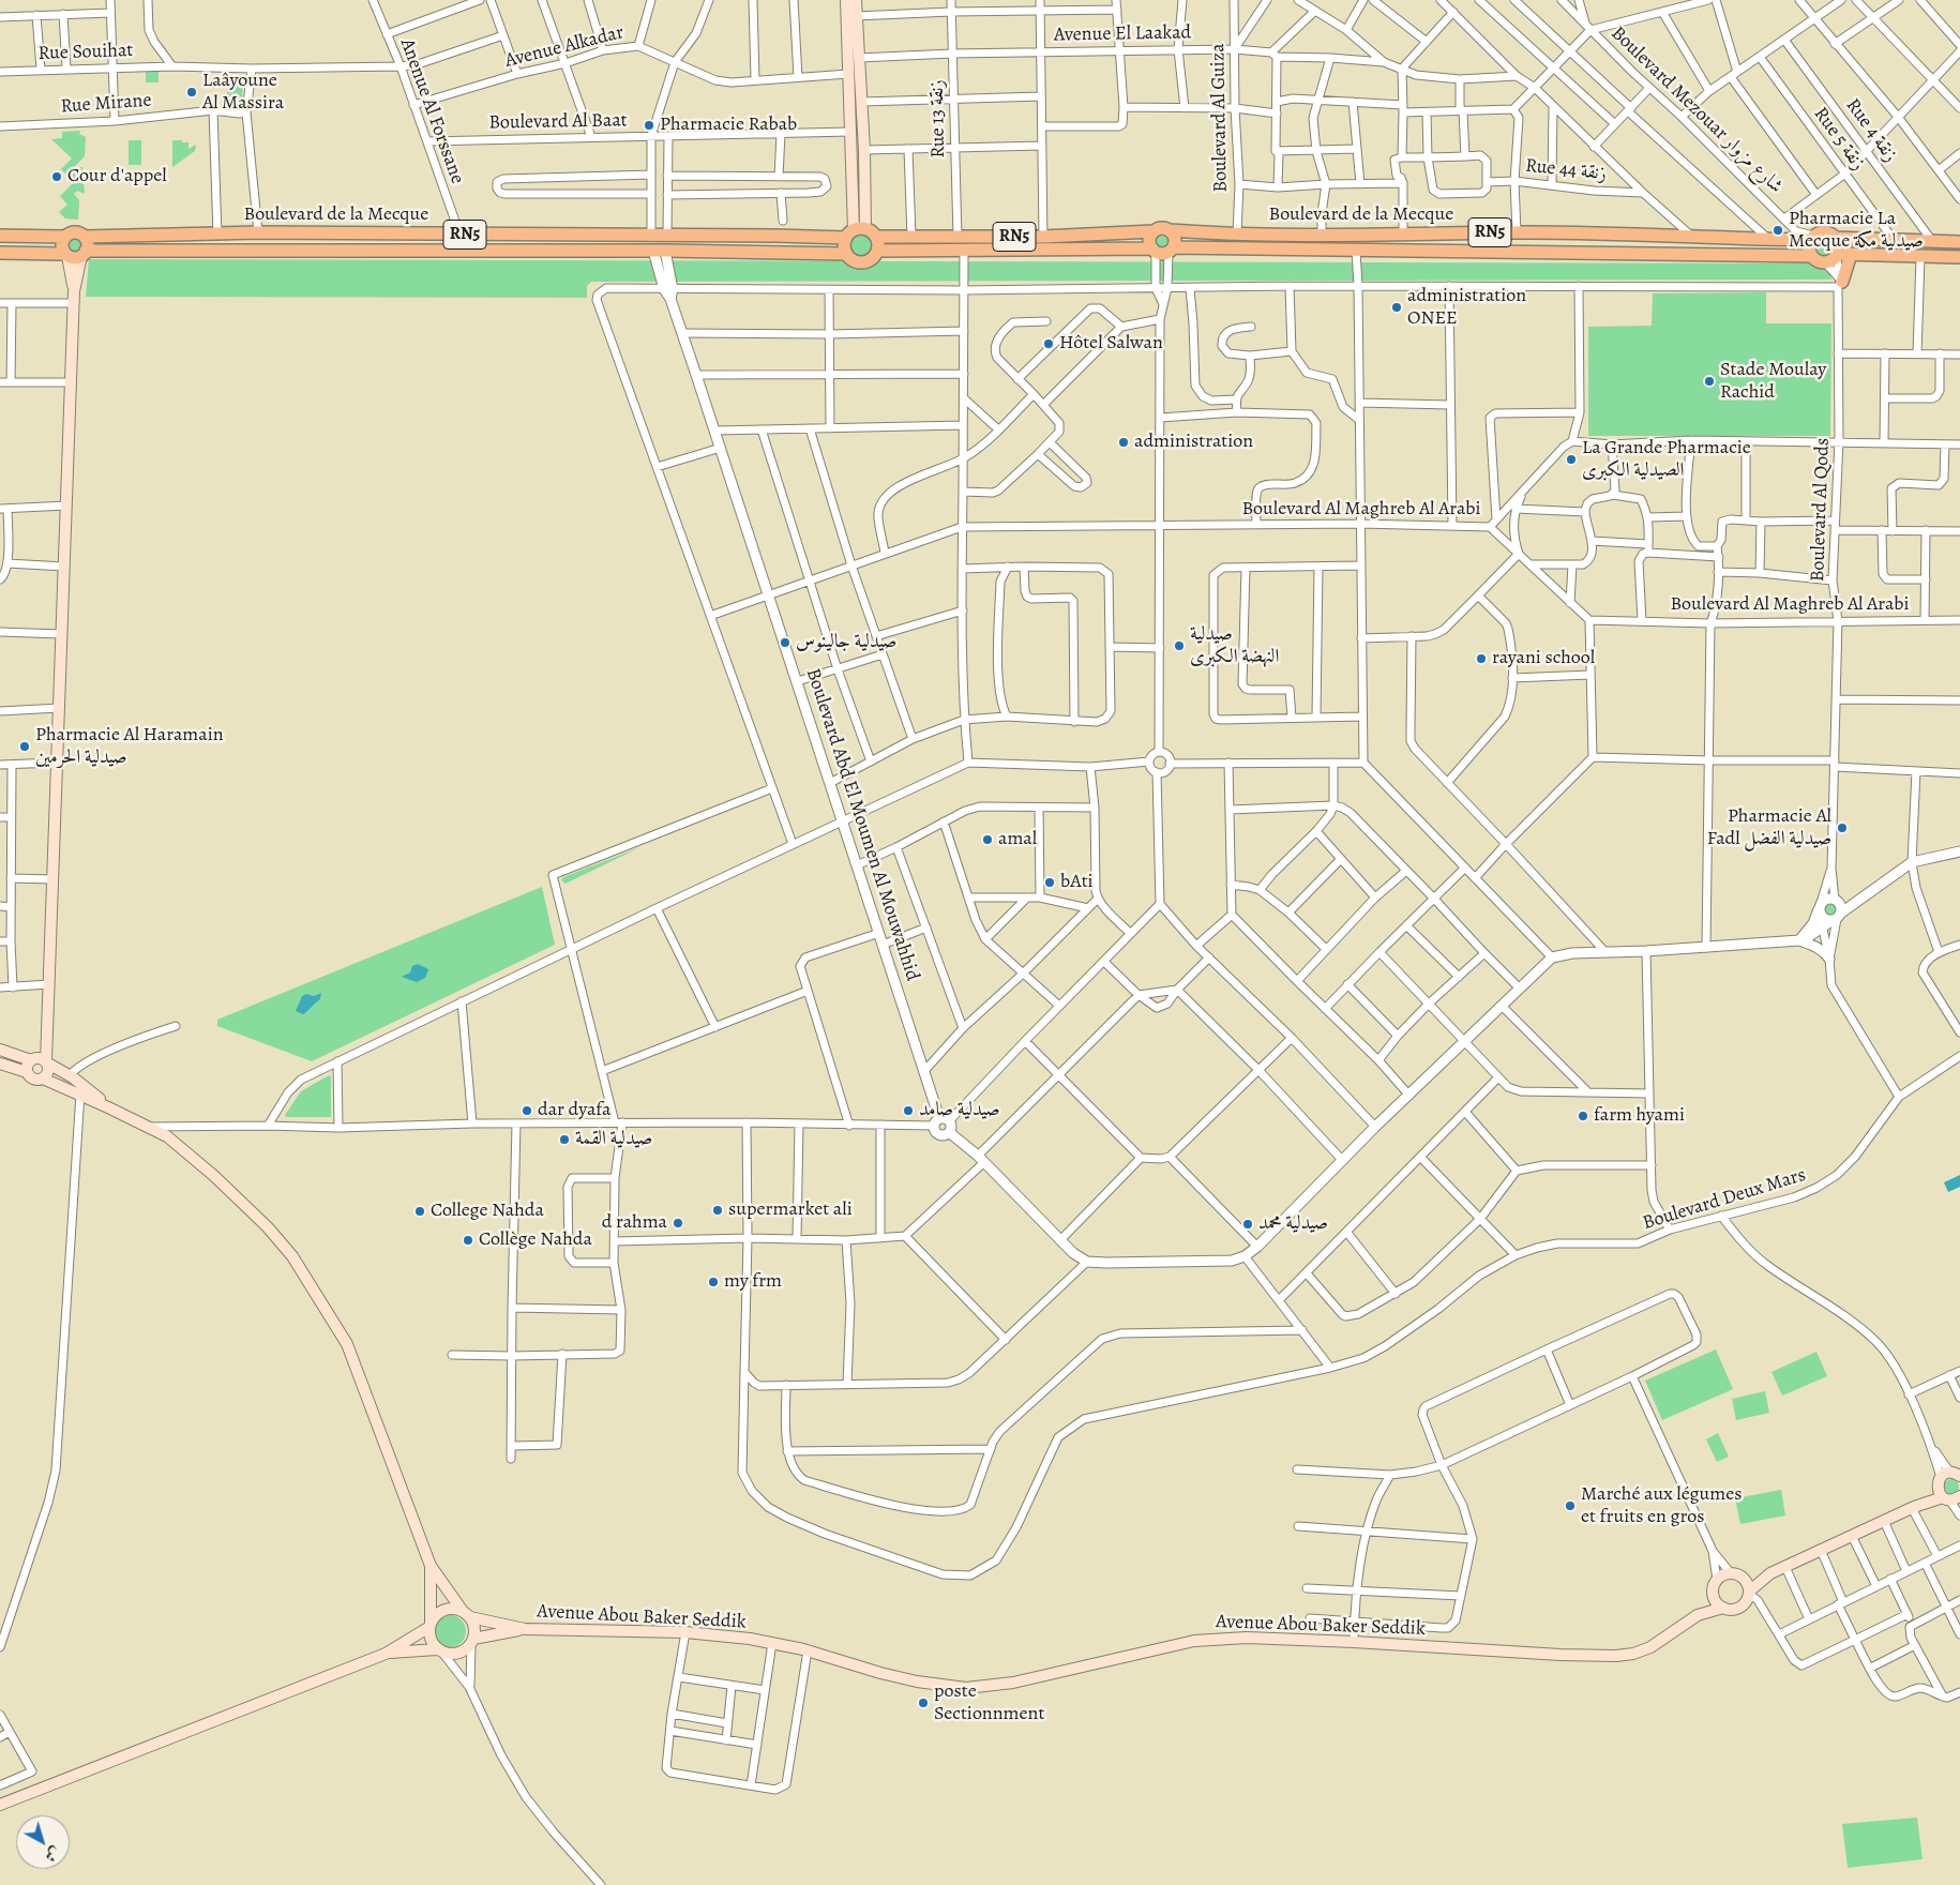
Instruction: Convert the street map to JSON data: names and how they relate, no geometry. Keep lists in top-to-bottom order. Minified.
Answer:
{"streets":{"main road":["Boulevard de la Mecque","RN5","Avenue Abou Baker Seddik"],"street":["Avenue El Laakad","Avenue Alkadar","Rue Souihat","Rue Mirane","Boulevard Mezouar شارع مزوار","Anenue Al Forssane","Boulevard Al Guiza","Rue 13 زنقة","Boulevard Al Baat","Rue 4 زنقة","Rue 5 زنقة","Rue 44 زنقة","Boulevard Al Maghreb Al Arabi","Boulevard Al Qods","Boulevard Abd El Moumen Al Mouwahhid","Boulevard Deux Mars"]},"crossings":[["Avenue El Laakad","Boulevard Al Guiza"],["Avenue El Laakad","Rue 13 زنقة"],["Avenue Alkadar","Anenue Al Forssane"],["Rue Souihat","Anenue Al Forssane"],["Boulevard Mezouar شارع مزوار","Boulevard de la Mecque"],["Boulevard Mezouar شارع مزوار","RN5"],["Boulevard Mezouar شارع مزوار","Boulevard Al Qods"],["Anenue Al Forssane","Boulevard Al Baat"],["Anenue Al Forssane","Boulevard de la Mecque"],["Boulevard Al Guiza","Boulevard de la Mecque"],["Rue 13 زنقة","Boulevard de la Mecque"],["Rue 4 زنقة","RN5"],["Rue 5 زنقة","RN5"],["Boulevard de la Mecque","RN5"],["Boulevard de la Mecque","Boulevard Al Qods"],["Boulevard de la Mecque","Boulevard Abd El Moumen Al Mouwahhid"],["RN5","Boulevard Al Qods"],["Boulevard Al Maghreb Al Arabi","Boulevard Al Qods"],["Boulevard Al Maghreb Al Arabi","Boulevard Abd El Moumen Al Mouwahhid"]],"places":["Laâyoune Al Massira","Pharmacie Rabab","Cour d'appel","Pharmacie La Mecque صيدلية مكة","administration ONEE","Hôtel Salwan","Stade Moulay Rachid","administration","La Grande Pharmacie الصيدلية الكبرى","صيدلية جالينوس","صيدلية النهضة الكبرى","rayani school","Pharmacie Al Haramain صيدلية الحرمين","Pharmacie Al Fadl صيدلية الفضل","amal","bAti","dar dyafa","صيدلية صامد","farm hyami","صيدلية القمة","supermarket ali","College Nahda","d rahma","صيدلية محمد","Collège Nahda","my frm","Marché aux légumes et fruits en gros","poste Sectionnment"],"north":"bottom right"}
